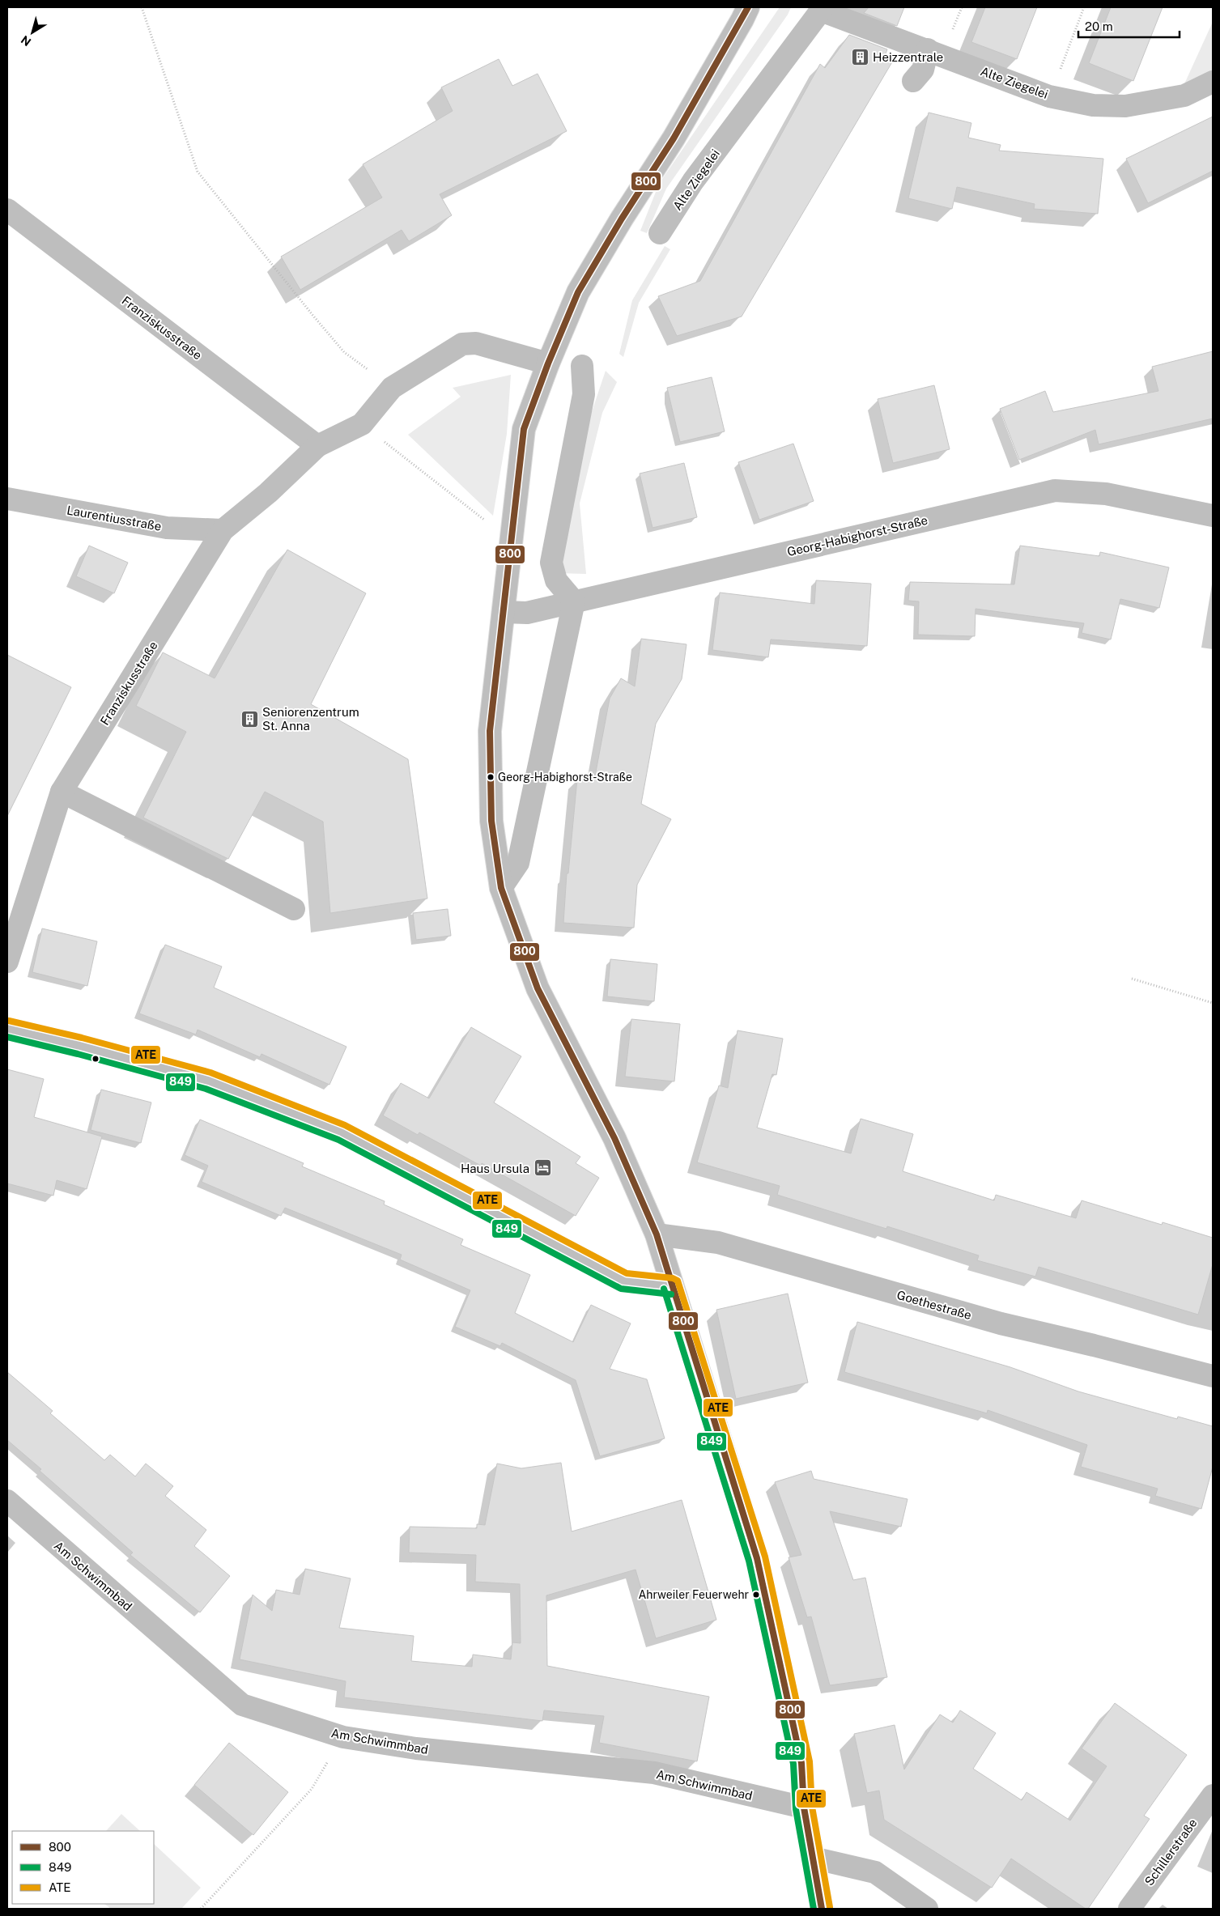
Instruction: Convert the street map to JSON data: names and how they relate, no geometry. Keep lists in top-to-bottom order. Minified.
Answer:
{"streets":{"street":["Alte Ziegelei","Franziskusstraße","Laurentiusstraße","Georg-Habighorst-Straße","Goethestraße","Am Schwimmbad","Schillerstraße"]},"crossings":[["Franziskusstraße","Laurentiusstraße"]],"places":{"building":["Heizzentrale","Seniorenzentrum St. Anna"],"other":["Georg-Habighorst-Straße","Ahrweiler Feuerwehr"],"hotel":["Haus Ursula"]},"lines":["transit line 800","transit line ATE","transit line 849"],"legend":["800","849","ATE"],"scale_bar":"20 m","north":"bottom left"}
